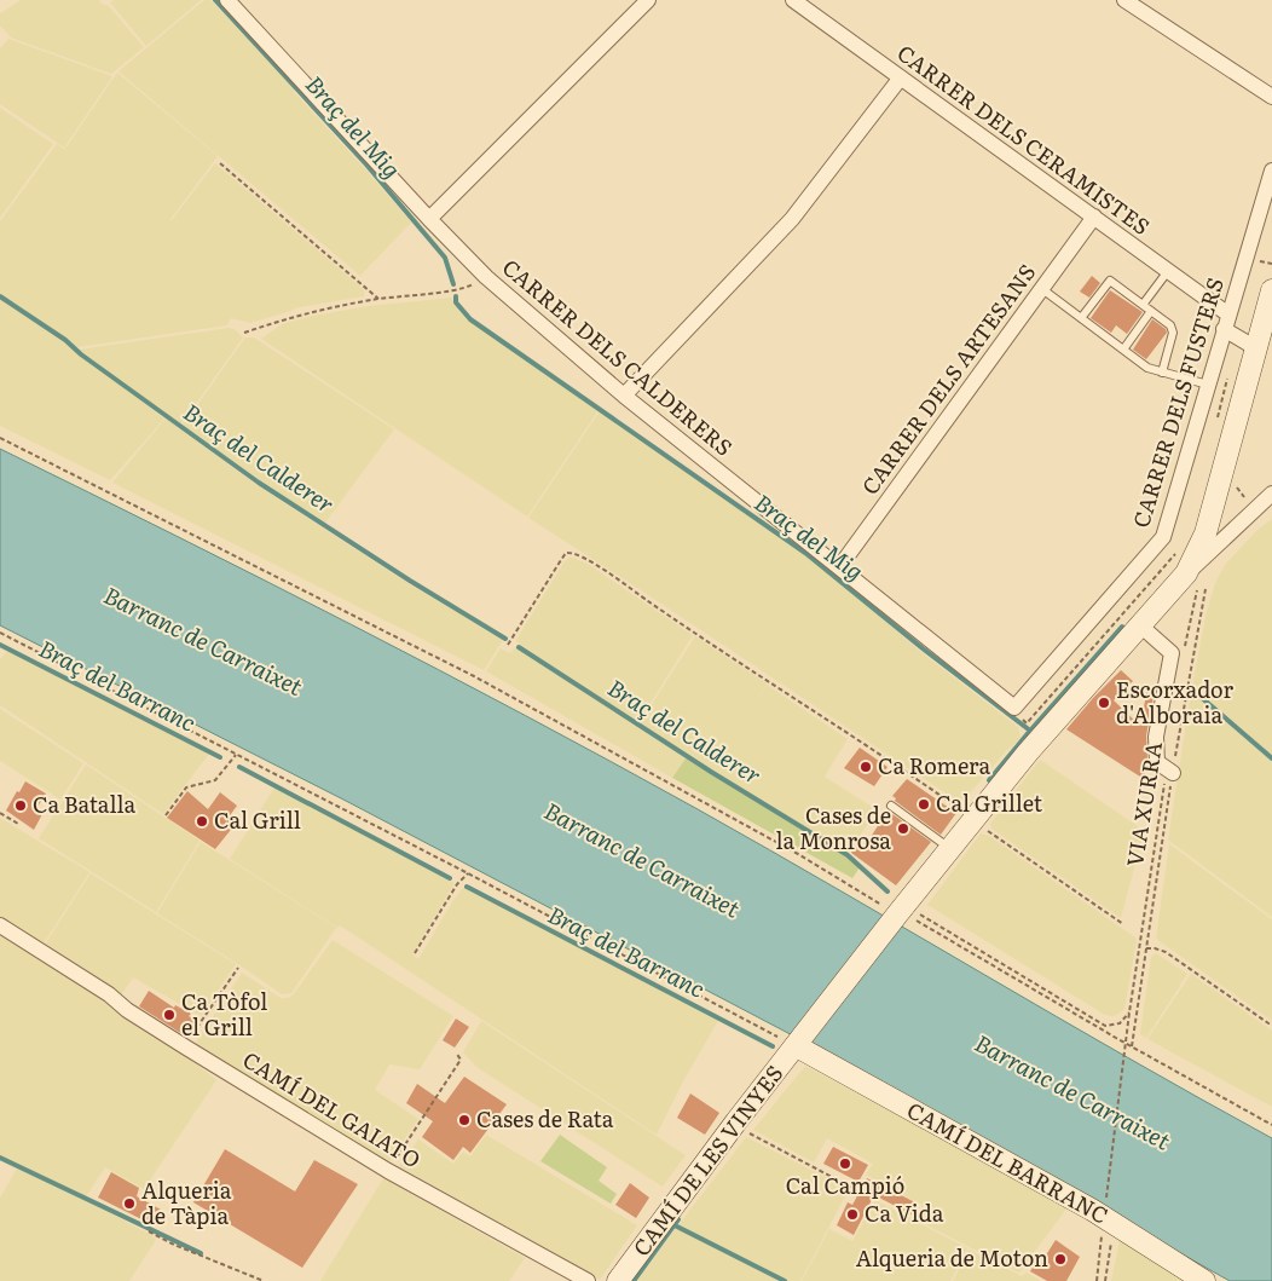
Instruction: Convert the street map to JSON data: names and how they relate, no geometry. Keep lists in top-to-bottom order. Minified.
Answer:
{"streets":{"main road":["CAMÍ DE LES VINYES","CAMÍ DEL BARRANC"],"street":["CARRER DELS CERAMISTES","CARRER DELS CALDERERS","CARRER DELS ARTESANS","CARRER DELS FUSTERS","CAMÍ DEL GAIATO"],"path":["VIA XURRA"]},"crossings":[["CARRER DELS CERAMISTES","CARRER DELS ARTESANS"],["CARRER DELS CERAMISTES","CARRER DELS FUSTERS"],["CARRER DELS CALDERERS","CARRER DELS ARTESANS"],["CARRER DELS CALDERERS","CARRER DELS FUSTERS"],["CAMÍ DE LES VINYES","CAMÍ DEL BARRANC"]],"water":["Braç del Mig","Braç del Calderer","Barranc de Carraixet","Braç del Barranc"],"places":["Escorxador d'Alboraia","Ca Romera","Cal Grillet","Ca Batalla","Cal Grill","Cases de la Monrosa","Ca Tòfol el Grill","Cases de Rata","Cal Campió","Alqueria de Tàpia","Ca Vida","Alqueria de Moton"]}
